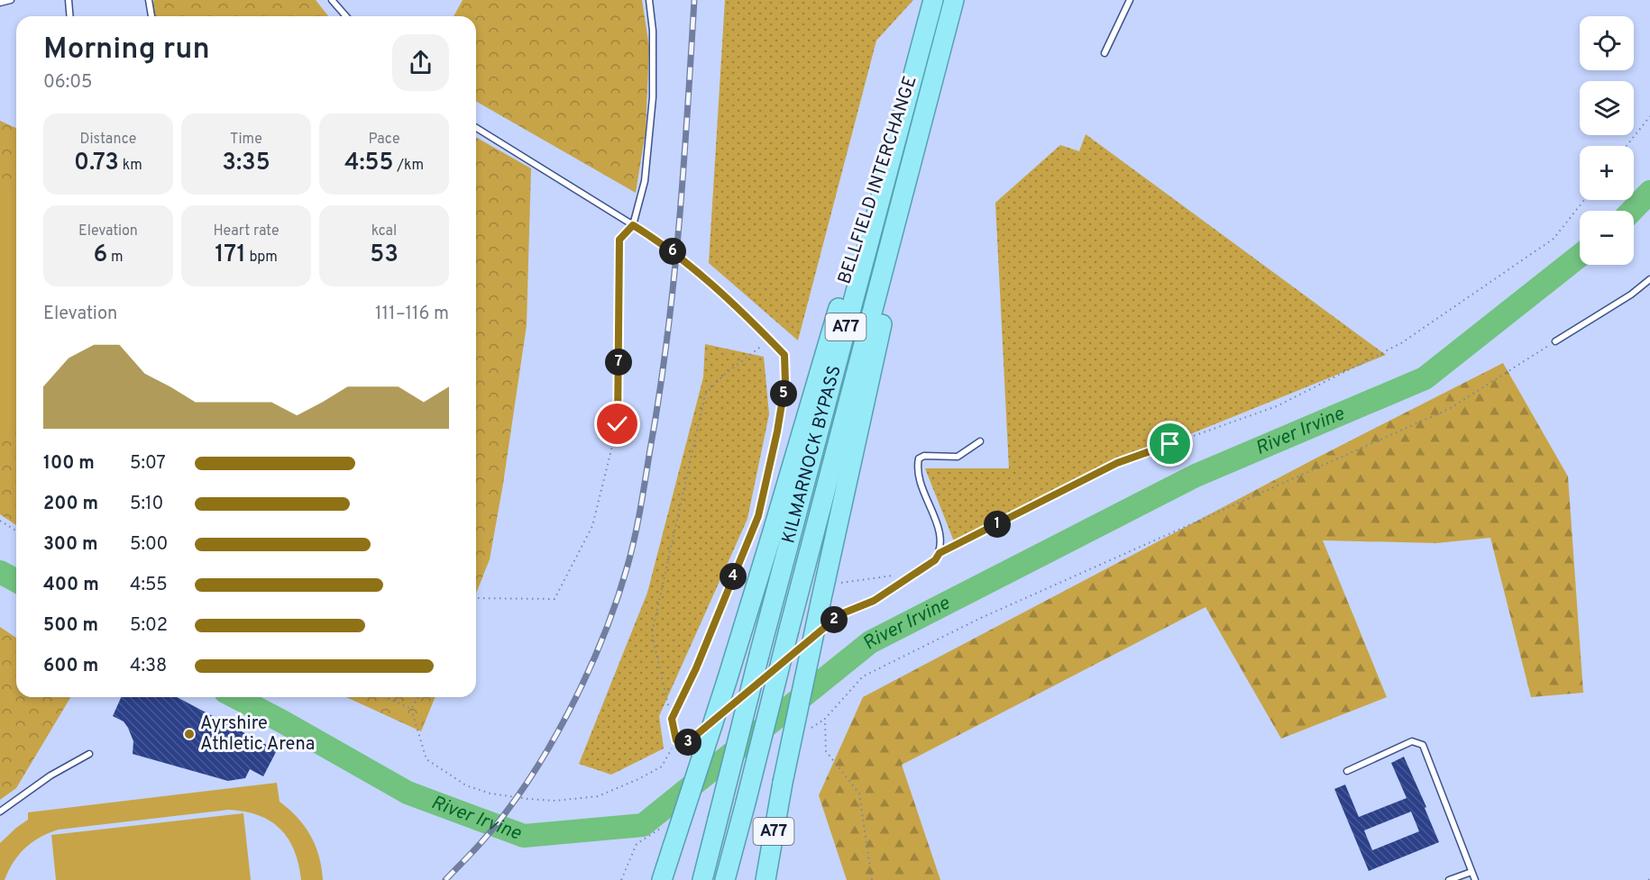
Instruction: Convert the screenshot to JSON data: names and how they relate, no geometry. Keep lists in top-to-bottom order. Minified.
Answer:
{"streets":{"highway":["BELLFIELD INTERCHANGE","A77","KILMARNOCK BYPASS"]},"crossings":[["BELLFIELD INTERCHANGE","KILMARNOCK BYPASS"],["A77","KILMARNOCK BYPASS"]],"water":["River Irvine"],"places":["Ayrshire Athletic Arena"],"page":{"map_buttons":["+","−"],"heading":["Morning run","06:05"],"stats":[["Distance","0.73 km"],["Time","3:35"],["Pace","4:55 /km"],["Elevation","6 m"],["Heart rate","171 bpm"],["kcal","53"]],"pins":["6","7","5","1","4","2","3"],"chart":["Elevation","111–116 m"],"list":[{"name":"100 m","note":"5:07"},{"name":"200 m","note":"5:10"},{"name":"300 m","note":"5:00"},{"name":"400 m","note":"4:55"},{"name":"500 m","note":"5:02"},{"name":"600 m","note":"4:38"}]}}
